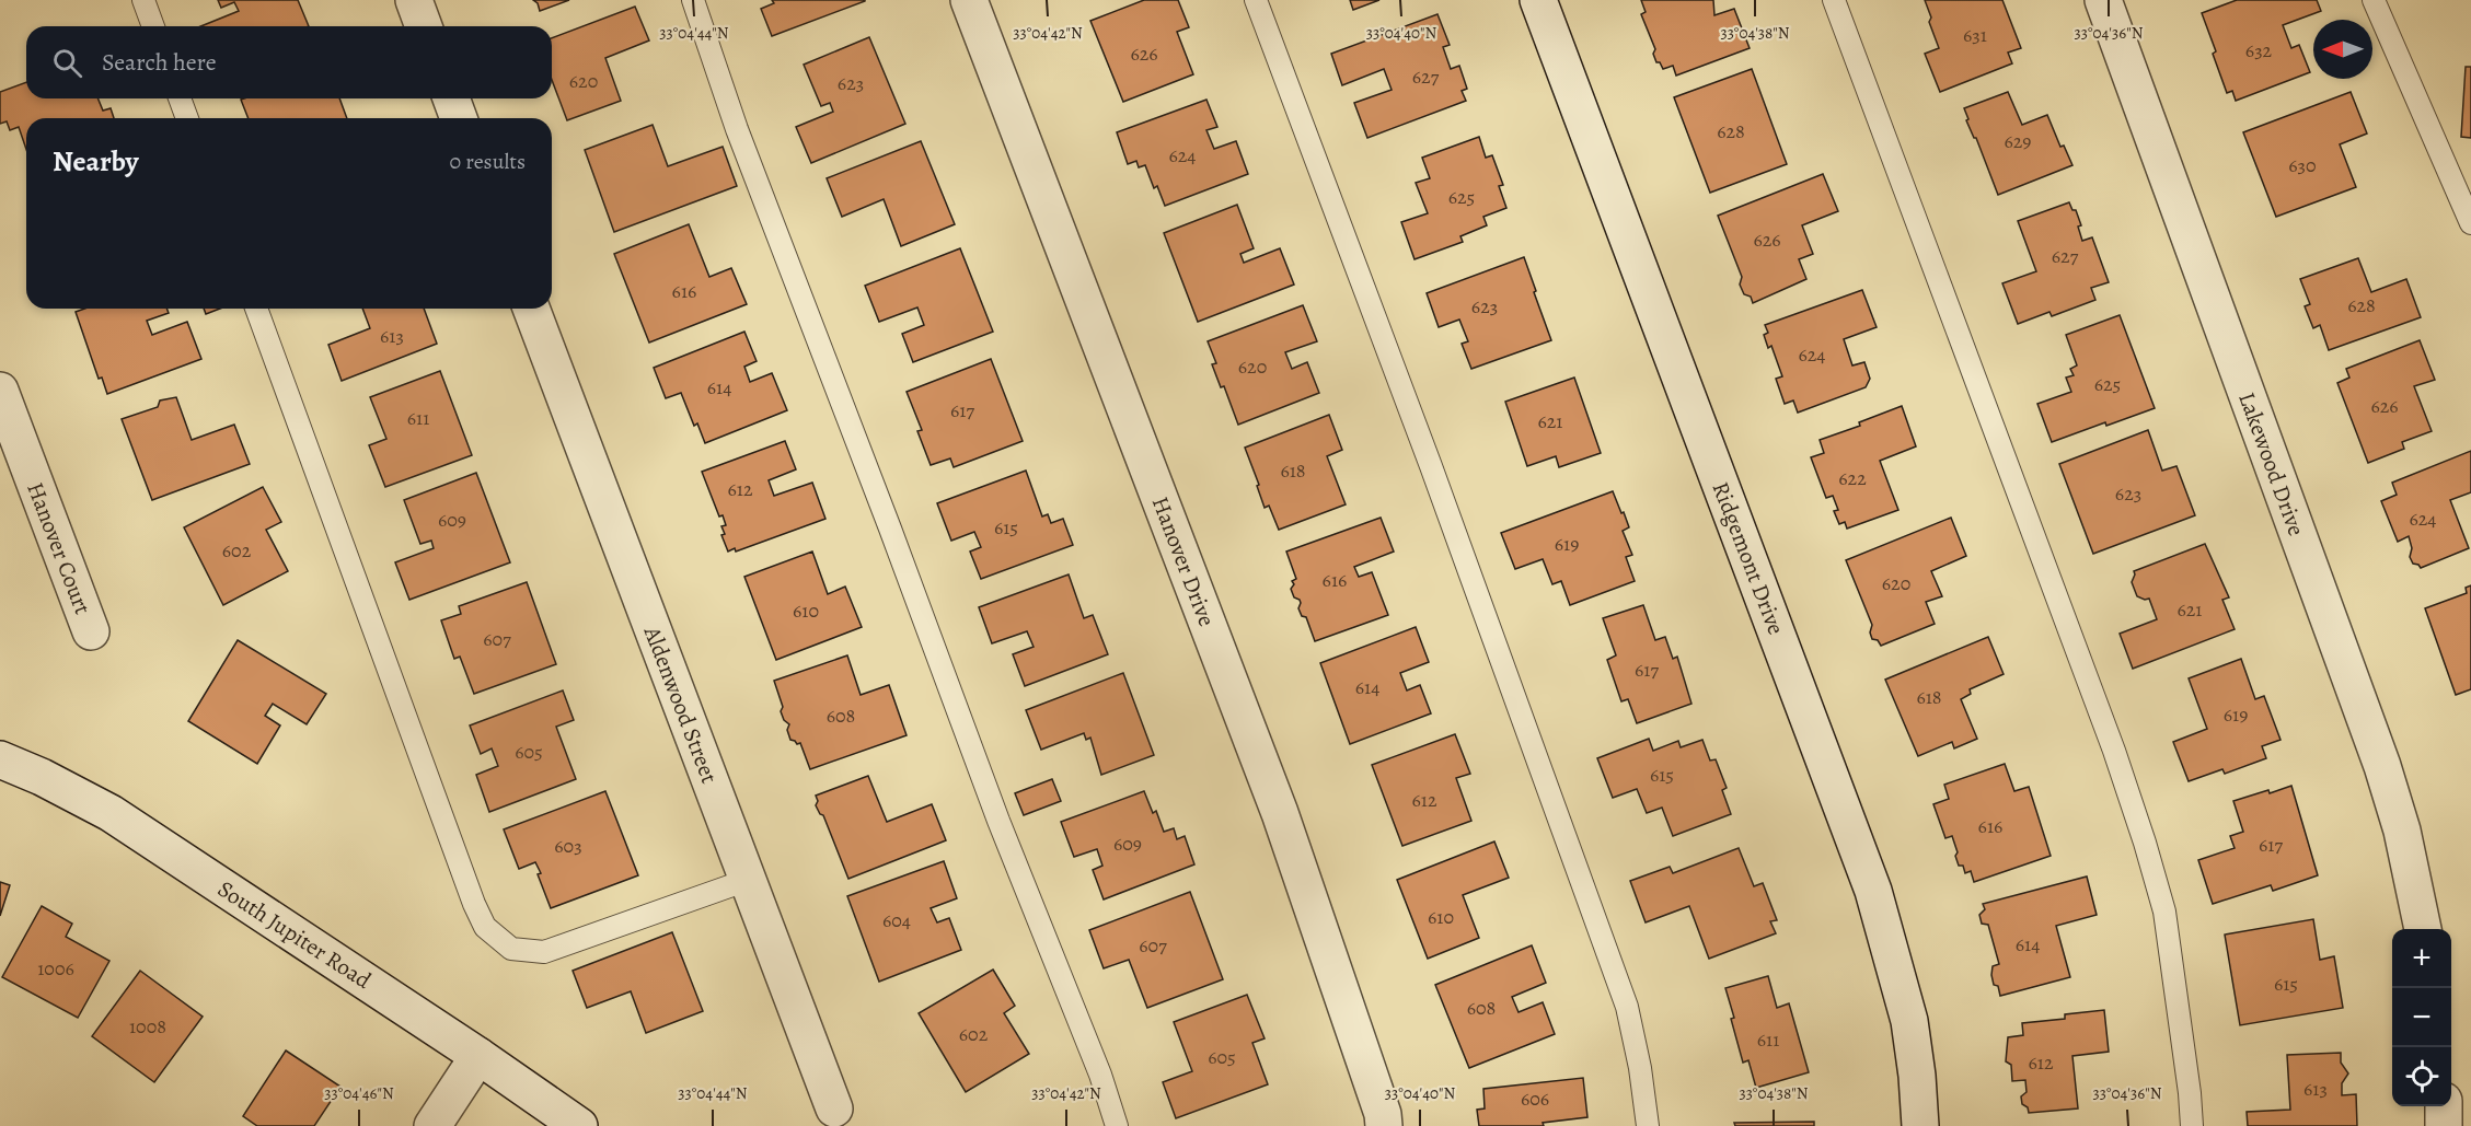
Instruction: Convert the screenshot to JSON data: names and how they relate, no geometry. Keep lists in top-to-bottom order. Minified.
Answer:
{"streets":{"street":["Lakewood Drive","Hanover Court","Ridgemont Drive","Hanover Drive","Aldenwood Street","South Jupiter Road"]},"house_numbers":["631","632","626","627","620","623","628","629","624","630","625","626","627","616","628","623","613","624","620","625","614","626","617","611","621","618","622","612","623","624","609","615","619","602","616","620","621","610","607","617","614","618","619","608","605","615","612","616","609","617","603","610","604","614","607","1006","615","608","1008","602","611","605","612","613","606"],"north":"left","page":{"search":"Search here","heading":["Nearby","0 results"],"map_buttons":["+","−"]},"coordinates":["33°04'44\"N","33°04'42\"N","33°04'40\"N","33°04'38\"N","33°04'36\"N","33°04'46\"N"]}
